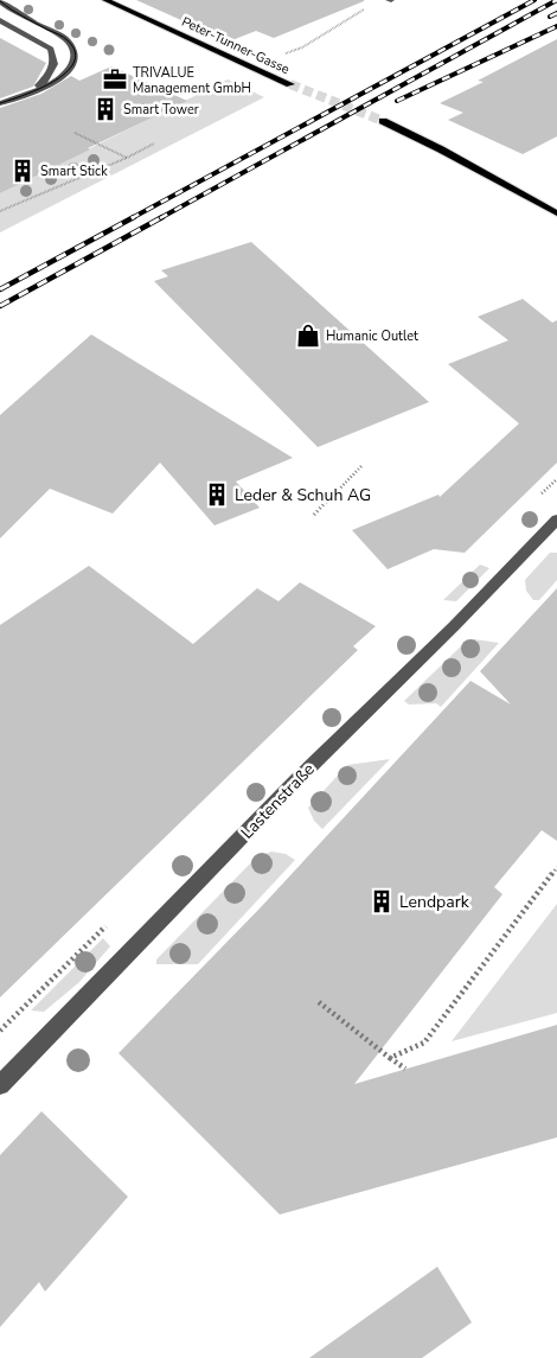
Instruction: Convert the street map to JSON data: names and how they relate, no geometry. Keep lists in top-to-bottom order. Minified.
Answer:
{"streets":{"main road":["Peter-Tunner-Gasse"],"street":["Lastenstraße"]},"places":{"office":["TRIVALUE Management GmbH"],"building":["Smart Tower","Smart Stick","Leder & Schuh AG","Lendpark"],"shop":["Humanic Outlet"]}}
